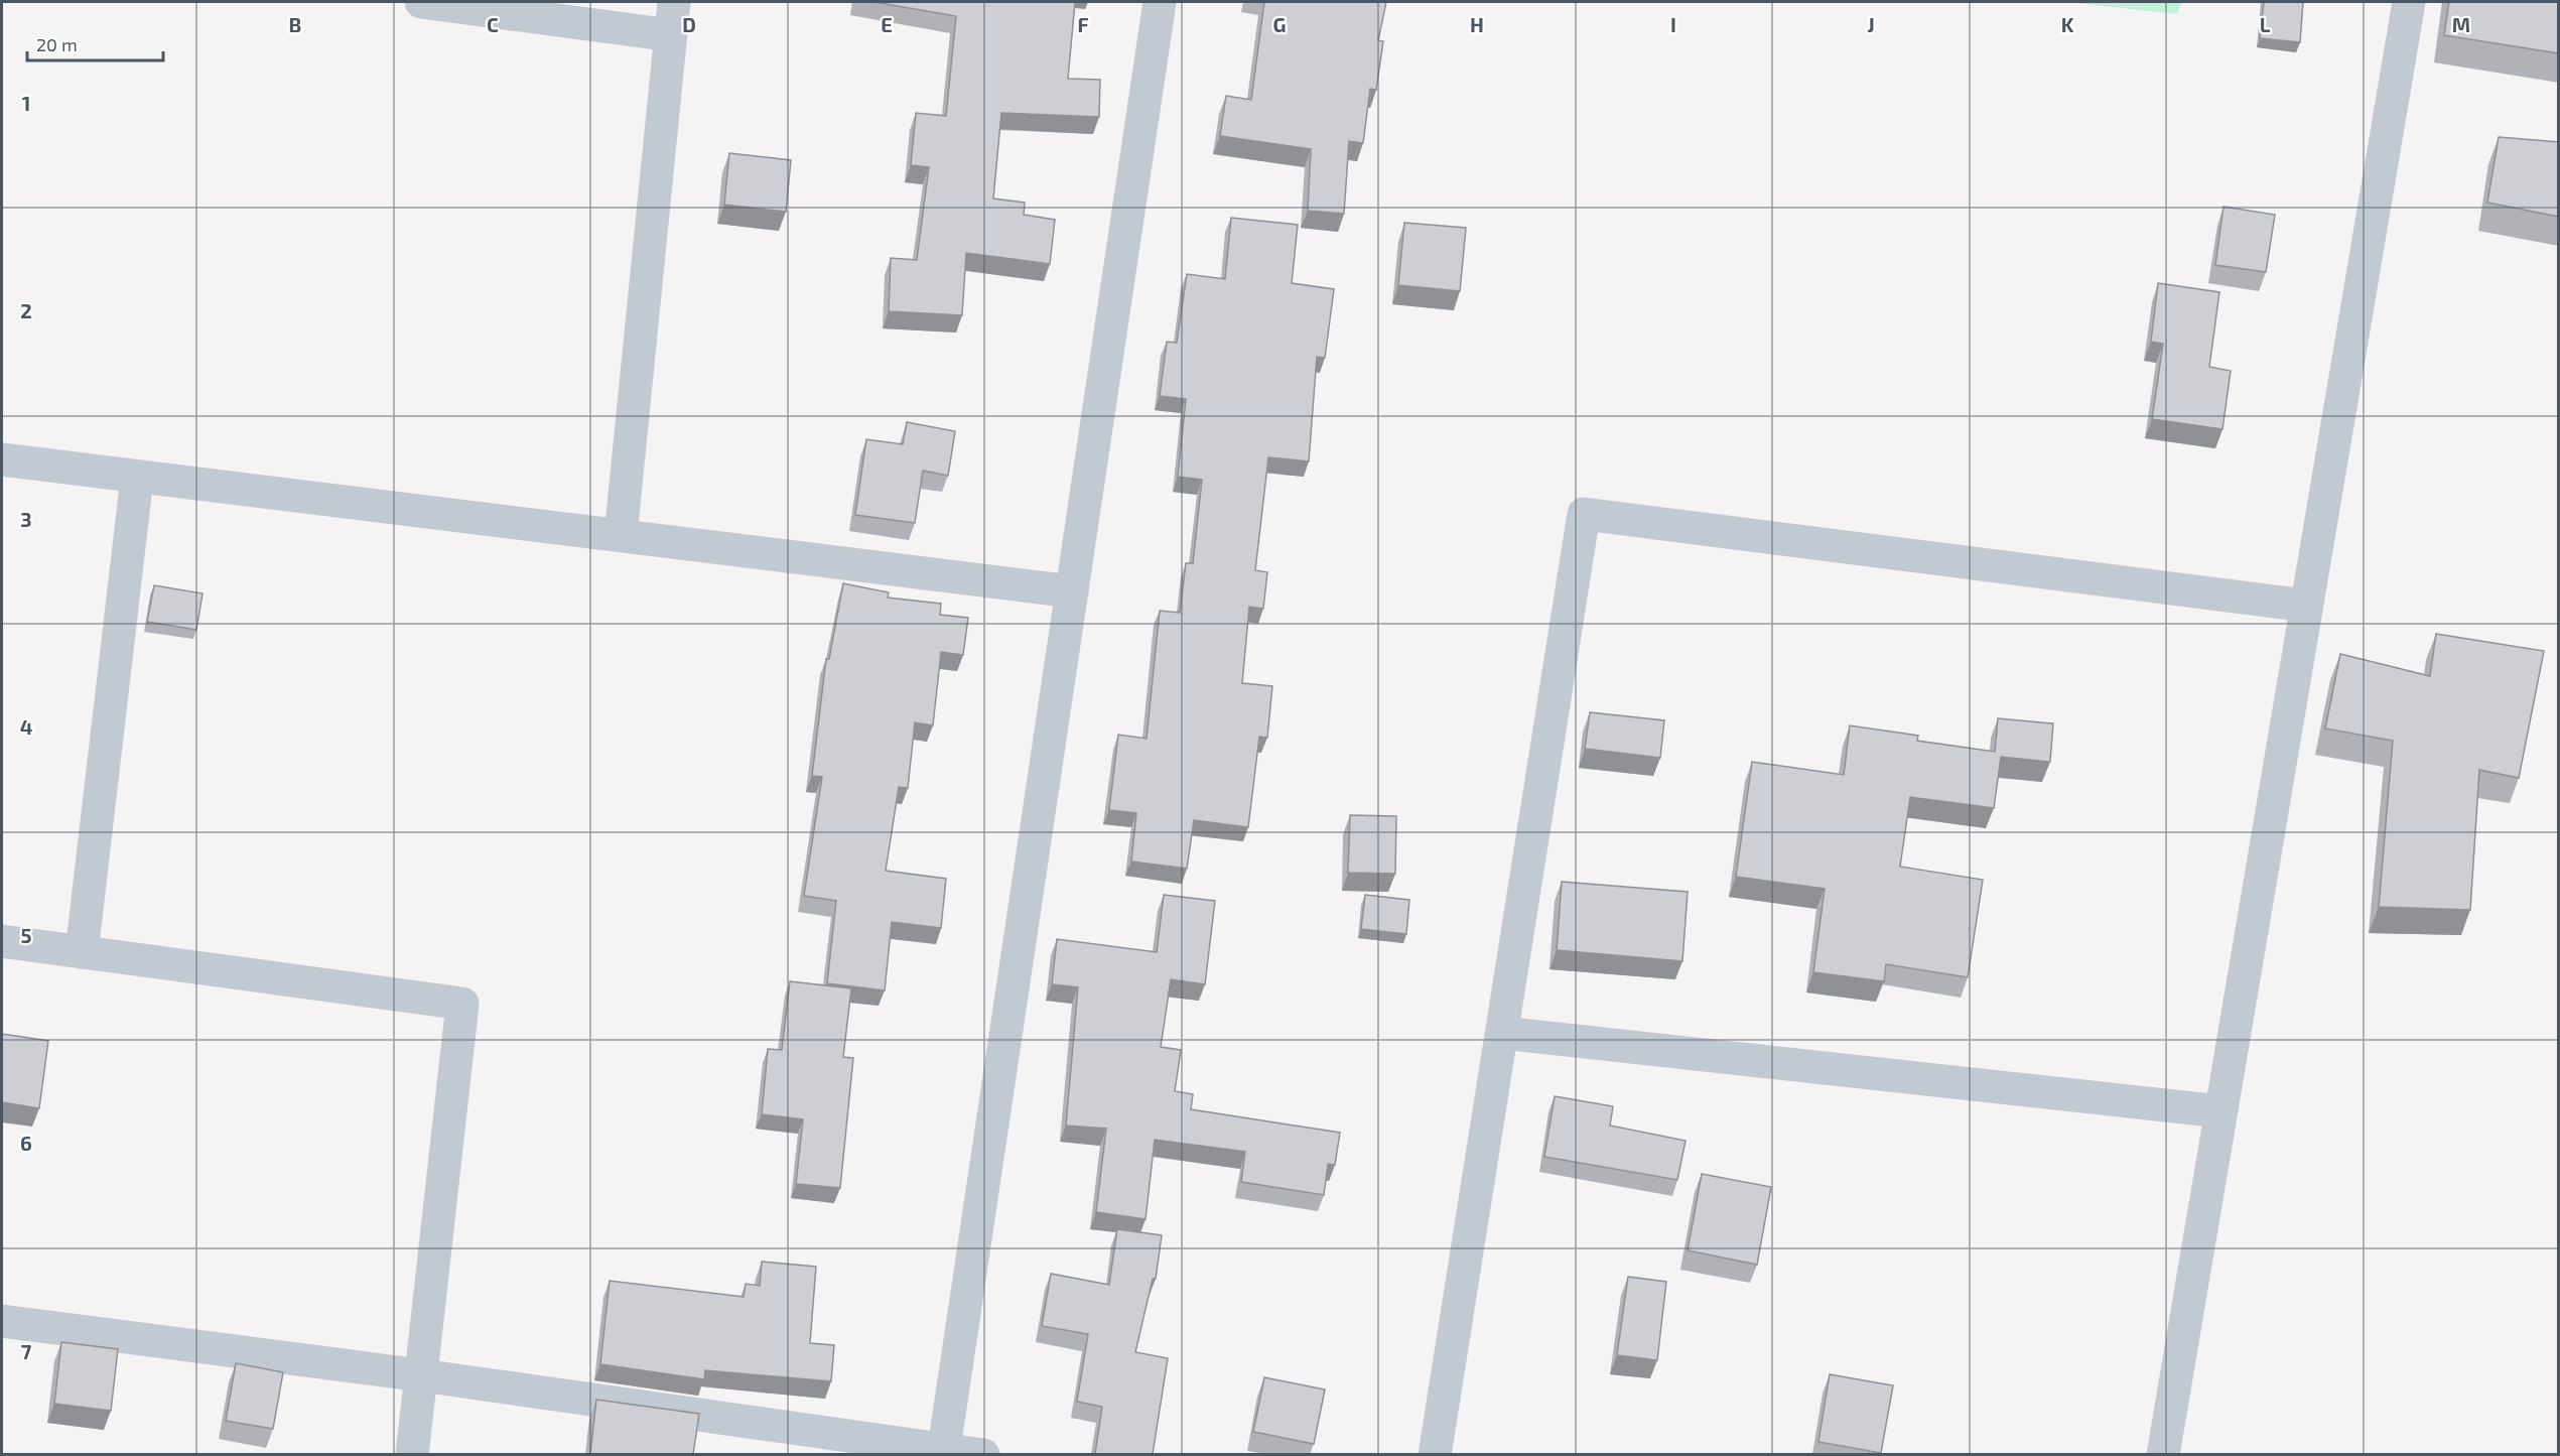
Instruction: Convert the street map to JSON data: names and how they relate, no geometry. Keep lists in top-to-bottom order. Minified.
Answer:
{"scale_bar":"20 m","grid":{"columns":["B","C","D","E","F","G","H","I","J","K","L","M"],"rows":["1","2","3","4","5","6","7"]}}
